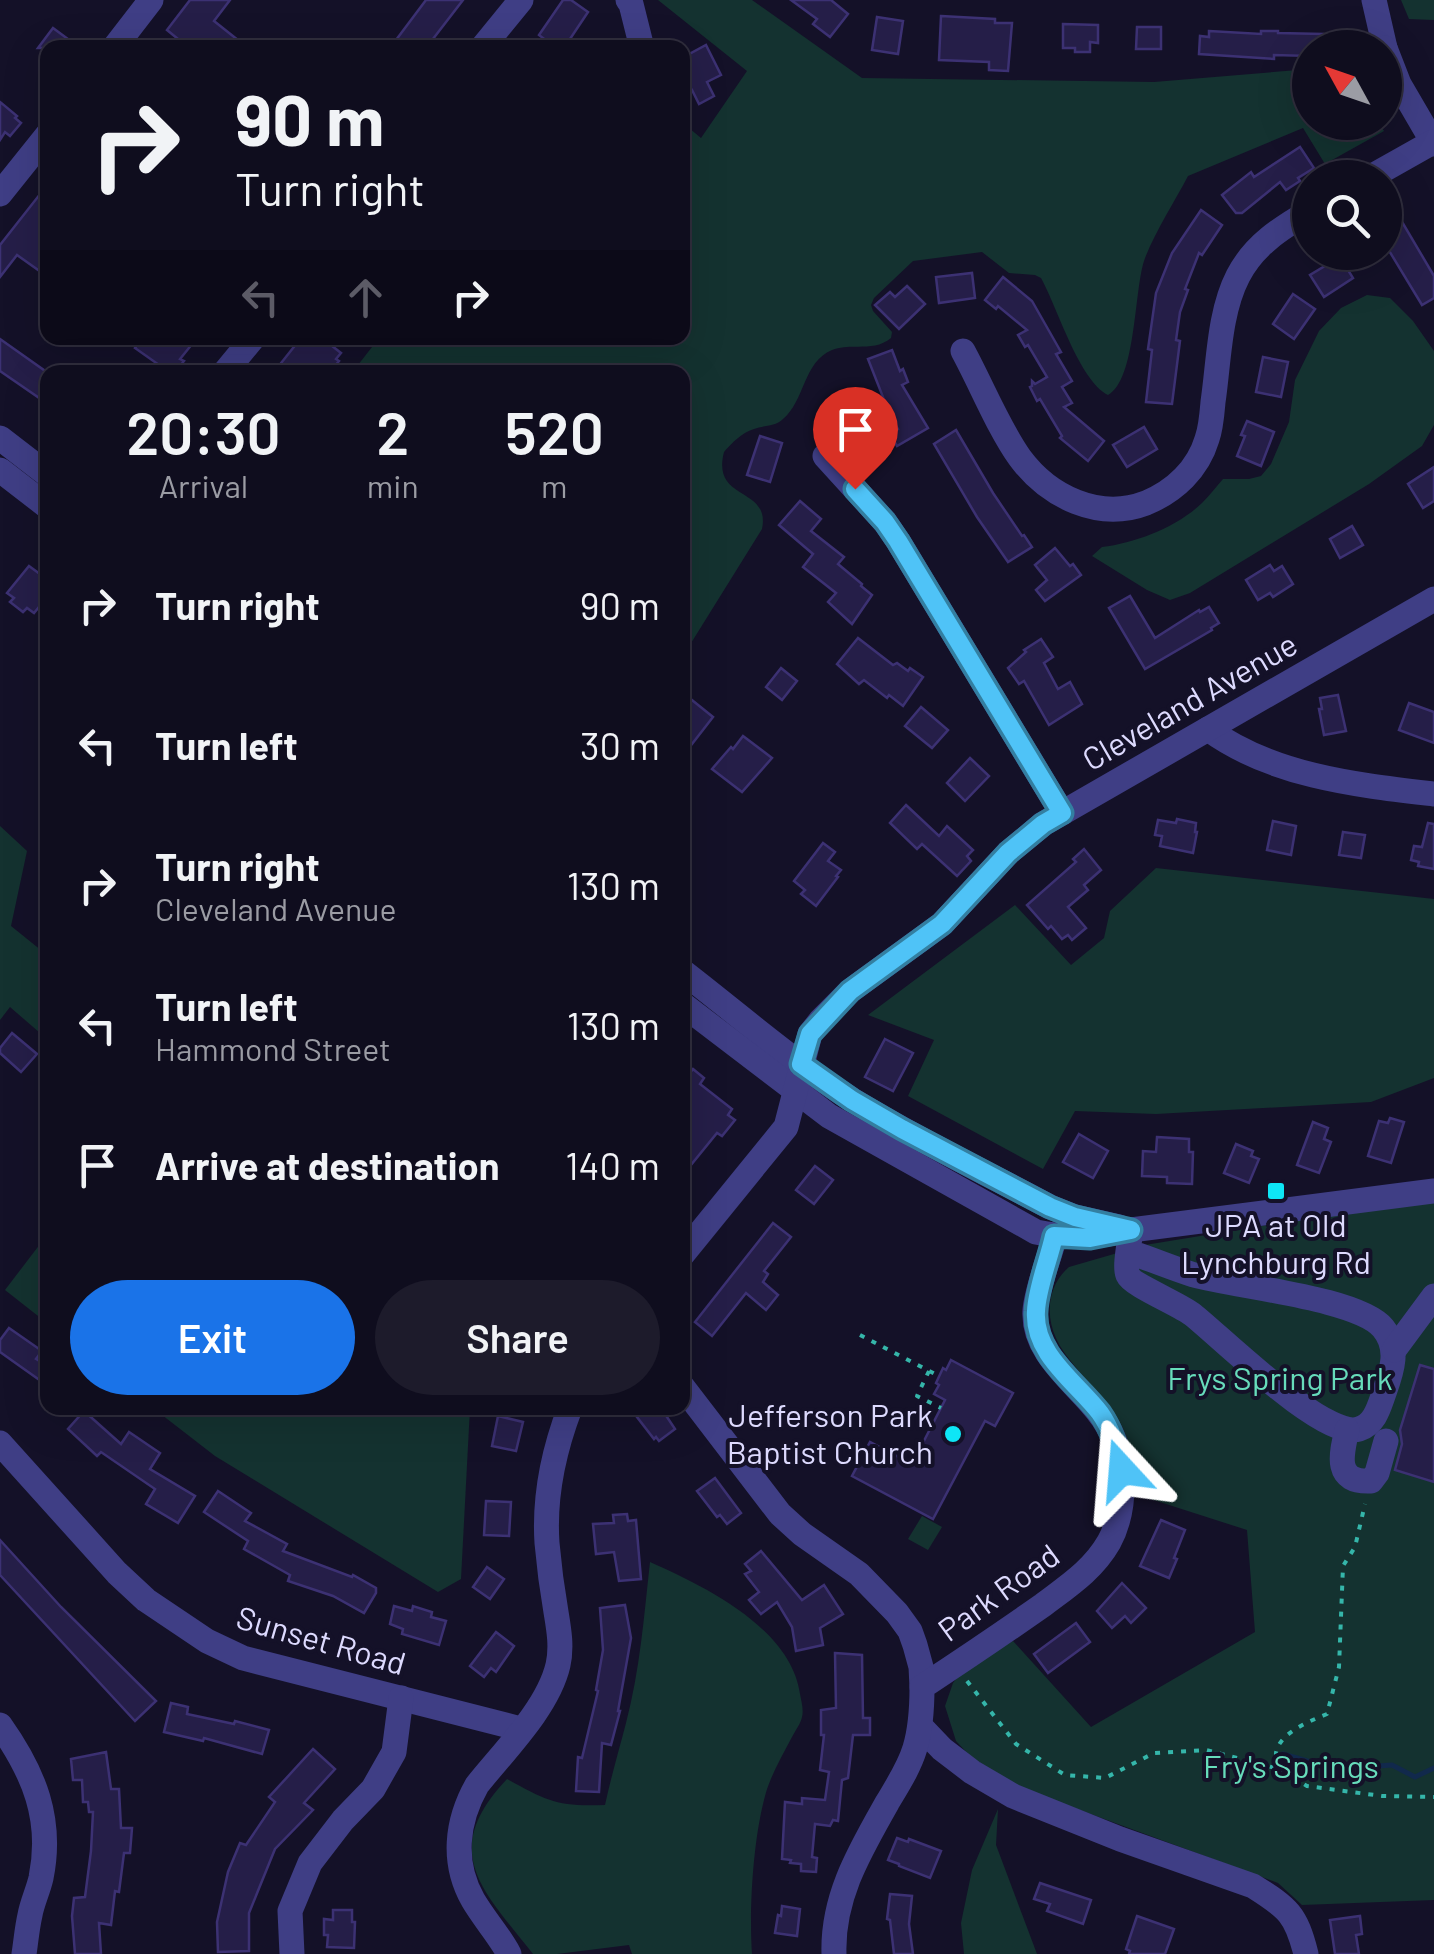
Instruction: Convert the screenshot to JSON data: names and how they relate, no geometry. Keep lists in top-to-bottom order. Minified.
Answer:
{"streets":{"street":["Cleveland Avenue","Park Road","Sunset Road"]},"parks":["Frys Spring Park","Fry's Springs"],"places":{"transit":["JPA at Old Lynchburg Rd"],"other":["Jefferson Park Baptist Church"]},"north":"top left","page":{"turn":["90 m","Turn right"],"eta":["20:30","Arrival","2","min","520","m"],"list":[{"name":"Turn right","value":"90 m"},{"name":"Turn left","value":"30 m"},{"name":"Turn right","note":"Cleveland Avenue","value":"130 m"},{"name":"Turn left","note":"Hammond Street","value":"130 m"},{"name":"Arrive at destination","value":"140 m"}],"buttons":["Exit","Share"]}}
